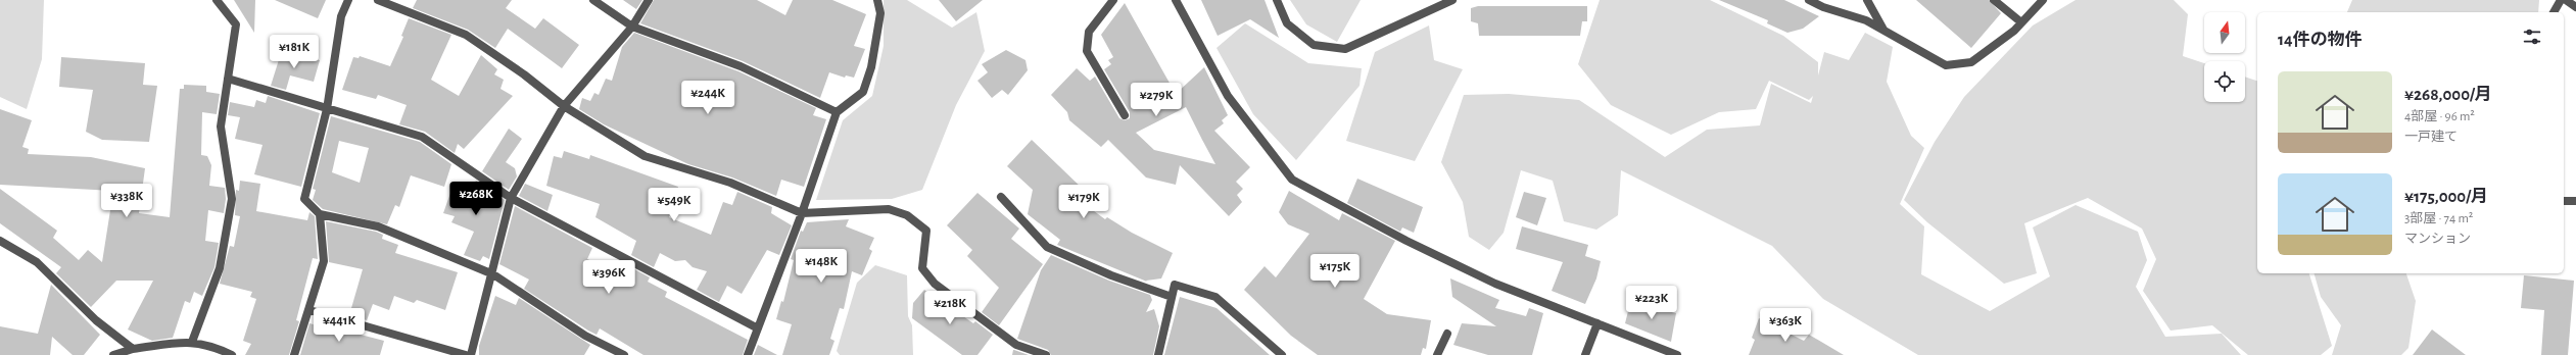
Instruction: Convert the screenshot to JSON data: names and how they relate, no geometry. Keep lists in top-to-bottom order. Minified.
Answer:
{"north":"top","page":{"heading":"14件の物件","price":["¥181K","¥244K","¥279K","¥268K","¥338K","¥179K","¥549K","¥148K","¥175K","¥396K","¥223K","¥218K","¥441K","¥363K"],"list":[{"name":"¥268,000/月","note":"4部屋 · 96 m² · 一戸建て"},{"name":"¥175,000/月","note":"3部屋 · 74 m² · マンション"}]}}
